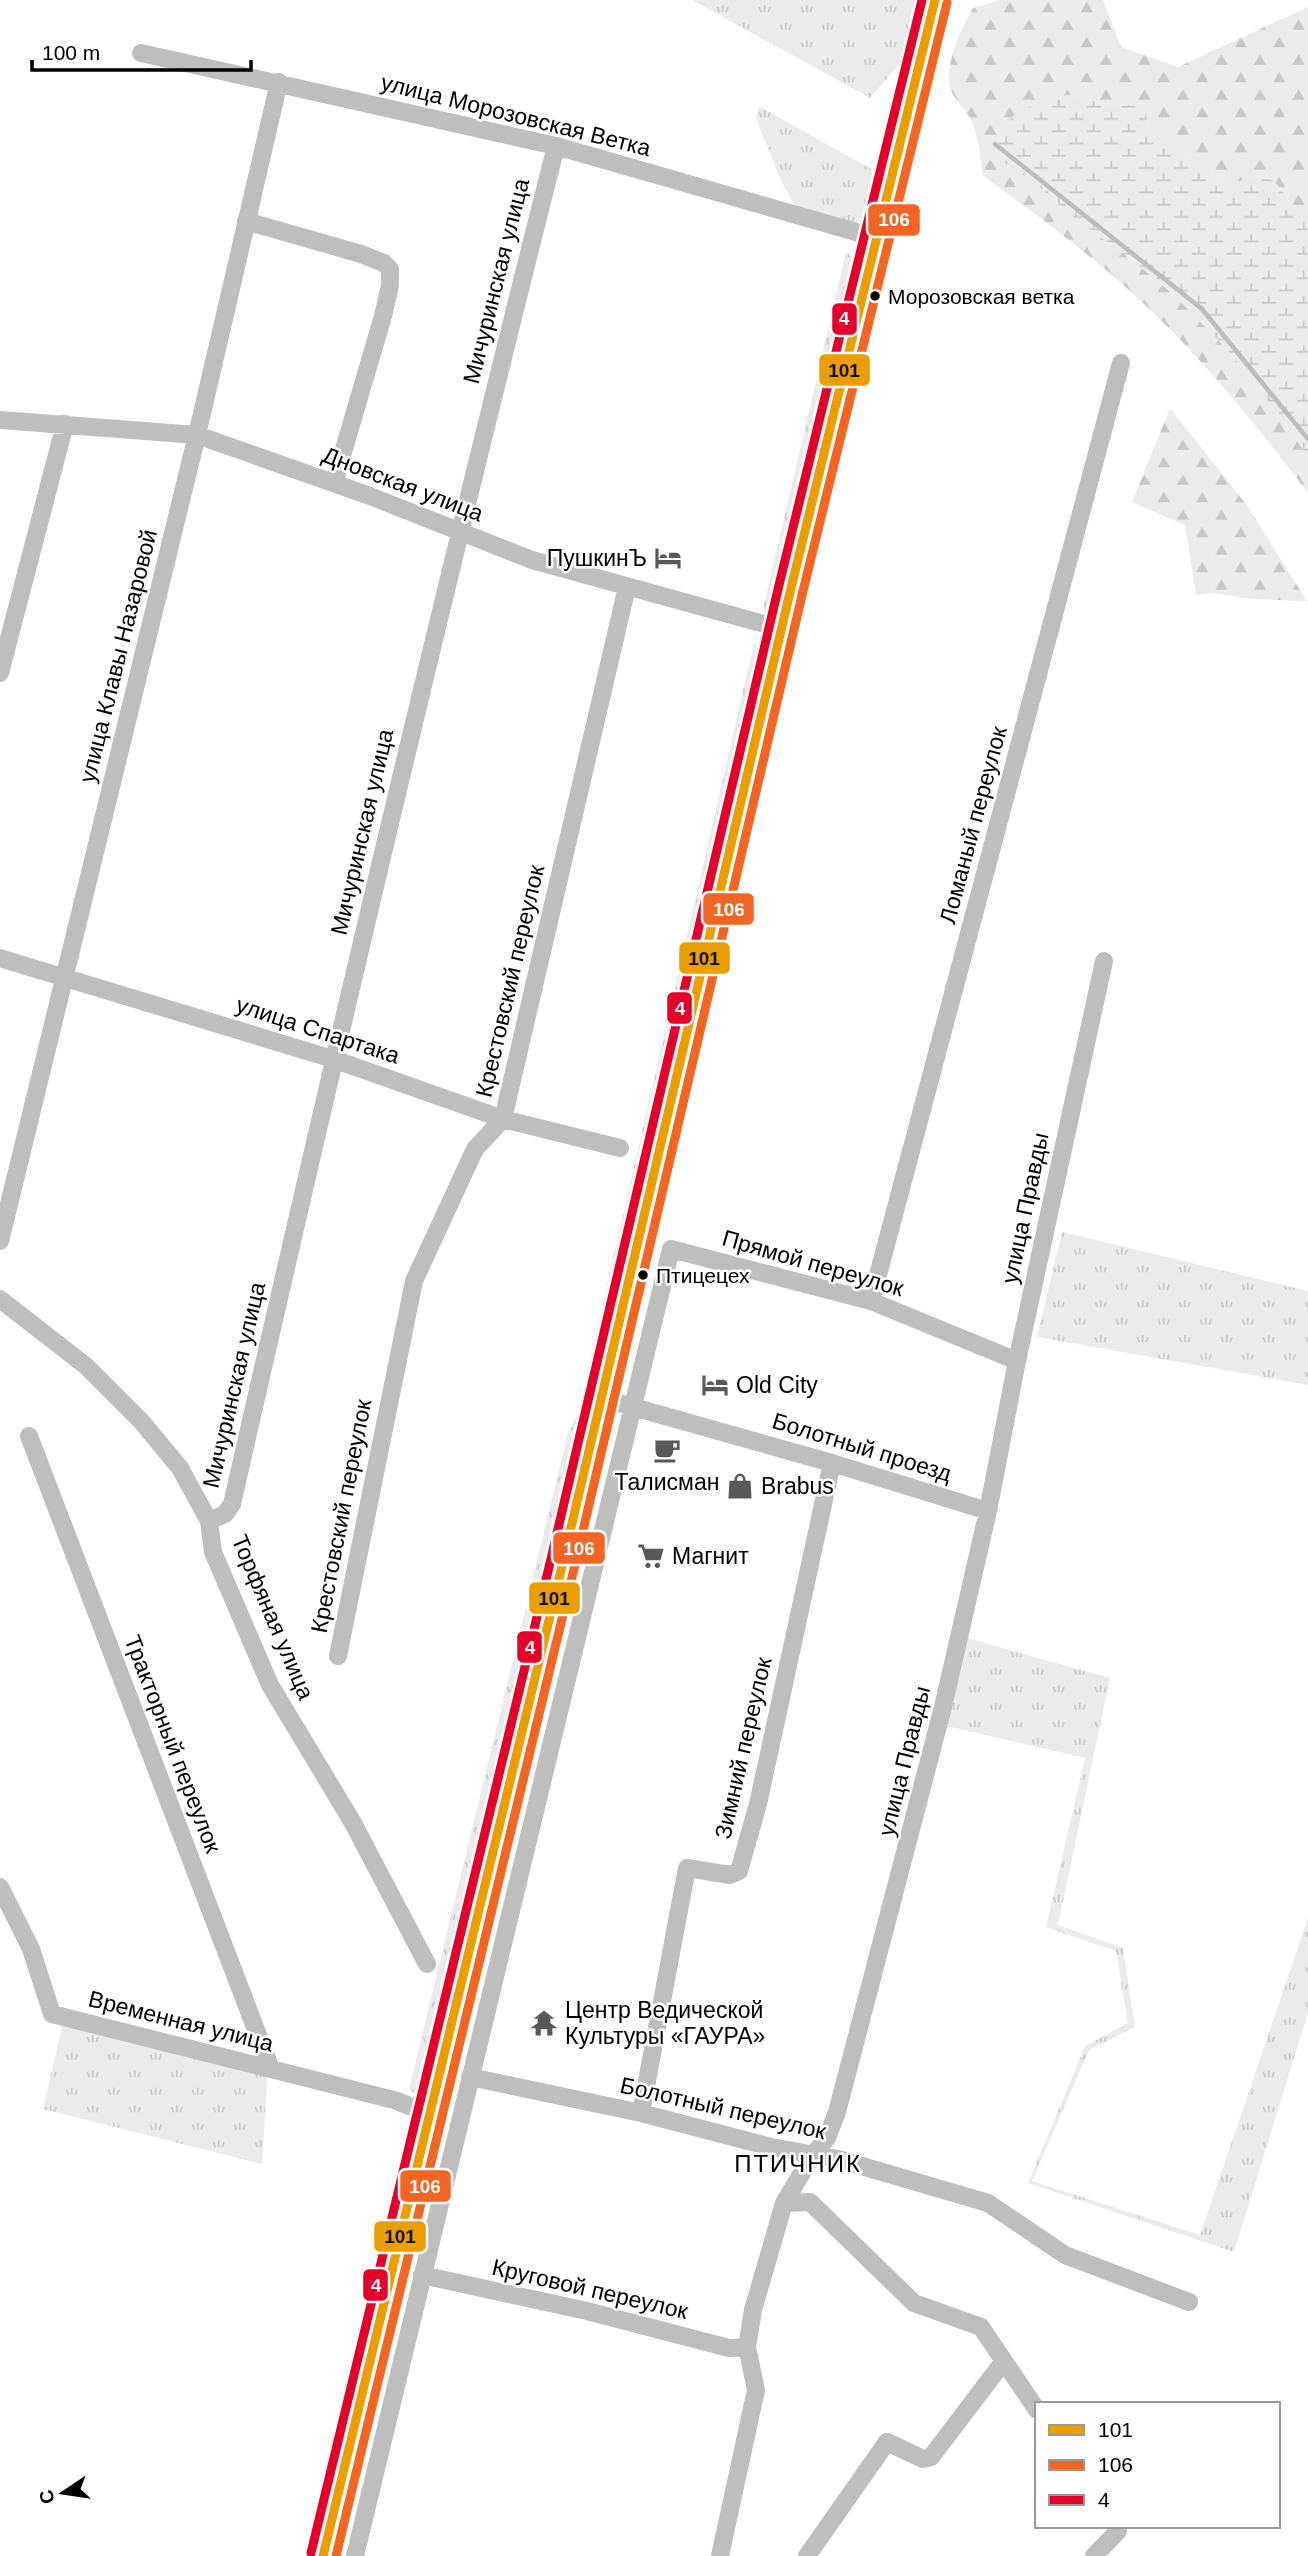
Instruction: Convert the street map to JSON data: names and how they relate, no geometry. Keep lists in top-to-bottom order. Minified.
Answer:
{"streets":{"street":["улица Морозовская Ветка","Мичуринская улица","Дновская улица","улица Клавы Назаровой","Ломаный переулок","Крестовский переулок","улица Спартака","улица Правды","Прямой переулок","Болотный проезд","Торфяная улица","Тракторный переулок","Зимний переулок","Временная улица","Болотный переулок","Круговой переулок"]},"crossings":[["улица Морозовская Ветка","Мичуринская улица"],["улица Морозовская Ветка","улица Клавы Назаровой"],["Мичуринская улица","Дновская улица"],["Мичуринская улица","улица Спартака"],["Мичуринская улица","Торфяная улица"],["Дновская улица","улица Клавы Назаровой"],["Дновская улица","Крестовский переулок"],["улица Клавы Назаровой","улица Спартака"],["Ломаный переулок","Прямой переулок"],["Крестовский переулок","улица Спартака"],["улица Правды","Прямой переулок"],["улица Правды","Болотный проезд"],["улица Правды","Болотный переулок"],["улица Правды","Круговой переулок"],["Прямой переулок","Болотный проезд"],["Болотный проезд","Зимний переулок"],["Тракторный переулок","Временная улица"],["Зимний переулок","Болотный переулок"]],"districts":["ПТИЧНИК"],"places":{"other":["Морозовская ветка","Птицецех"],"hotel":["ПушкинЪ","Old City"],"cafe":["Талисман"],"shop":["Brabus"],"supermarket":["Магнит"],"temple":["Центр Ведической Культуры «ГАУРА»"]},"lines":["transit line 101","transit line 4","transit line 106"],"legend":["101","106","4"],"scale_bar":"100 m","north":"left"}
